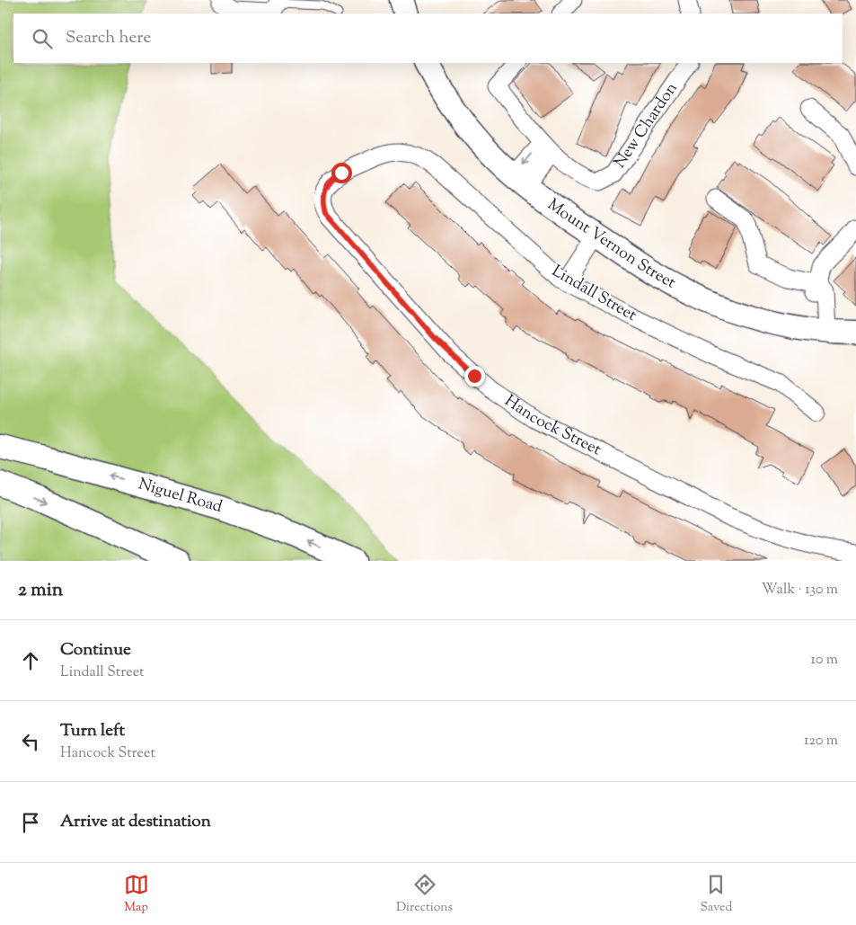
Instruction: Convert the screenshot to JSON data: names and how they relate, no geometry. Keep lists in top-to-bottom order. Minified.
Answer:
{"streets":{"main road":["Mount Vernon Street","Niguel Road"],"street":["New Chardon","Lindall Street","Hancock Street"]},"crossings":[["Lindall Street","Hancock Street"]],"page":{"search":"Search here","heading":["2 min","Walk · 130 m"],"list":[["Continue","Lindall Street","10 m"],["Turn left","Hancock Street","120 m"],"Arrive at destination"],"nav":["Map","Directions","Saved"]}}
